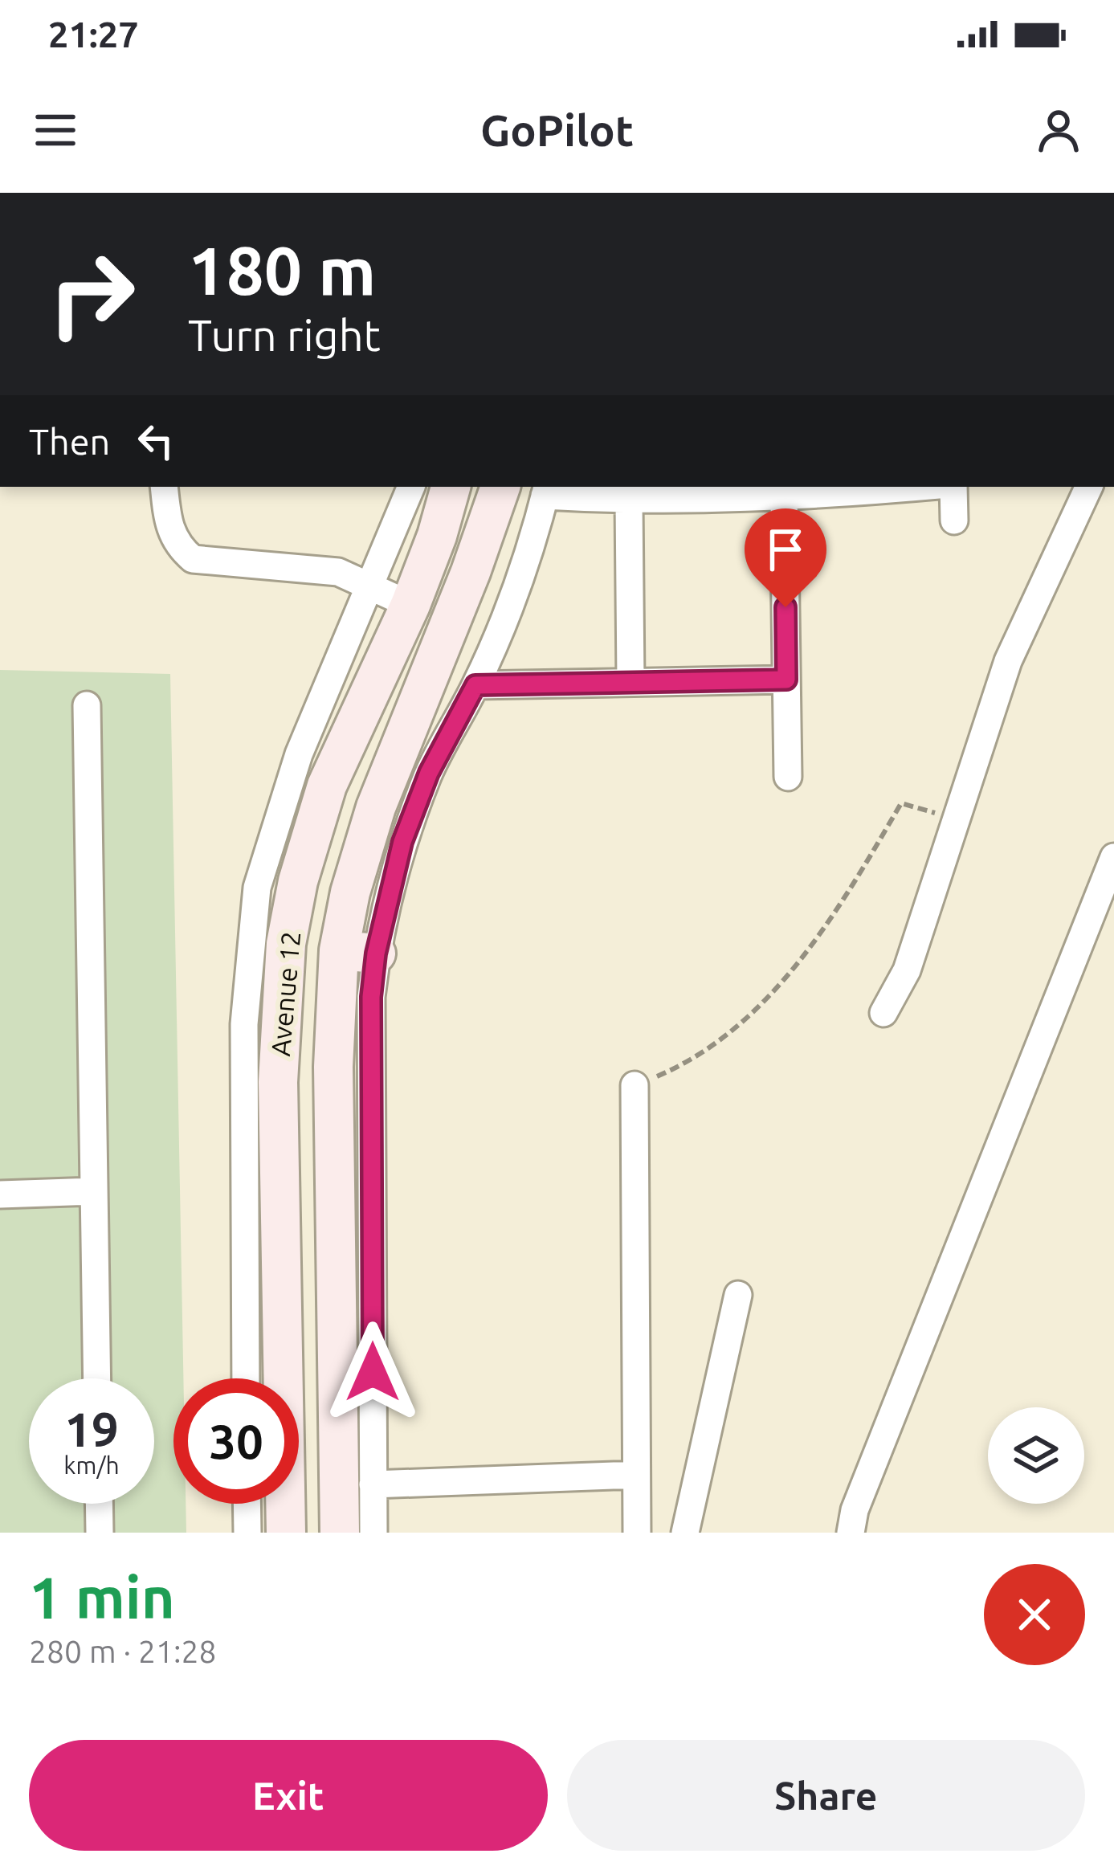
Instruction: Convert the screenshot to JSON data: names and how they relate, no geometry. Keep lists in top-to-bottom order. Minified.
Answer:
{"streets":{"main road":["Avenue 12"]},"page":{"status":"21:27","header":"GoPilot","turn":["180 m","Turn right"],"then":"Then","speed":"19 km/h","limit":"30","heading":["1 min","280 m · 21:28"],"buttons":["Exit","Share"]}}
